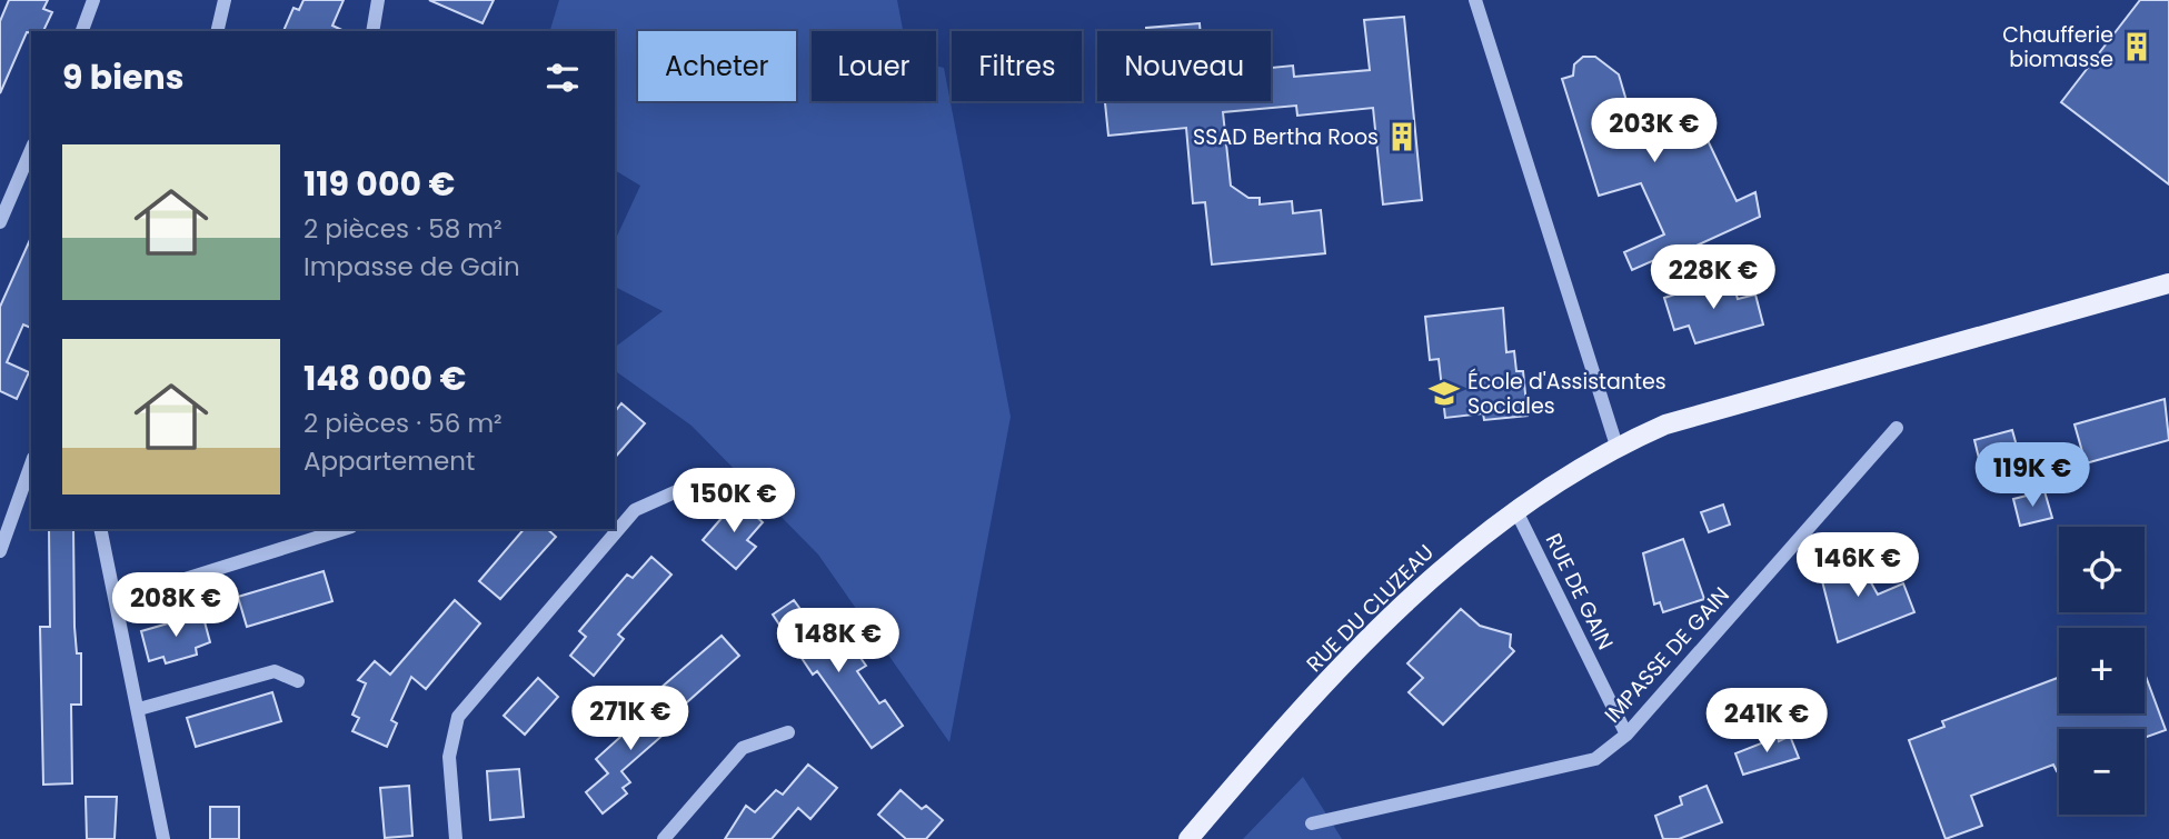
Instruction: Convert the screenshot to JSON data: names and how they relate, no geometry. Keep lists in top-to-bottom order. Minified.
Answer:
{"streets":{"main road":["RUE DU CLUZEAU"],"street":["RUE DE GAIN","IMPASSE DE GAIN"]},"crossings":[["RUE DE GAIN","RUE DU CLUZEAU"],["RUE DE GAIN","IMPASSE DE GAIN"]],"places":{"building":["Chaufferie biomasse","SSAD Bertha Roos"],"school or university":["École d'Assistantes Sociales"]},"page":{"chip":["Acheter","Louer","Filtres","Nouveau"],"heading":"9 biens","price":["203K €","228K €","119K €","150K €","146K €","208K €","148K €","271K €","241K €"],"list":[{"name":"119 000 €","note":"2 pièces · 58 m² · Impasse de Gain"},{"name":"148 000 €","note":"2 pièces · 56 m² · Appartement"}],"map_buttons":["+","−"]}}
